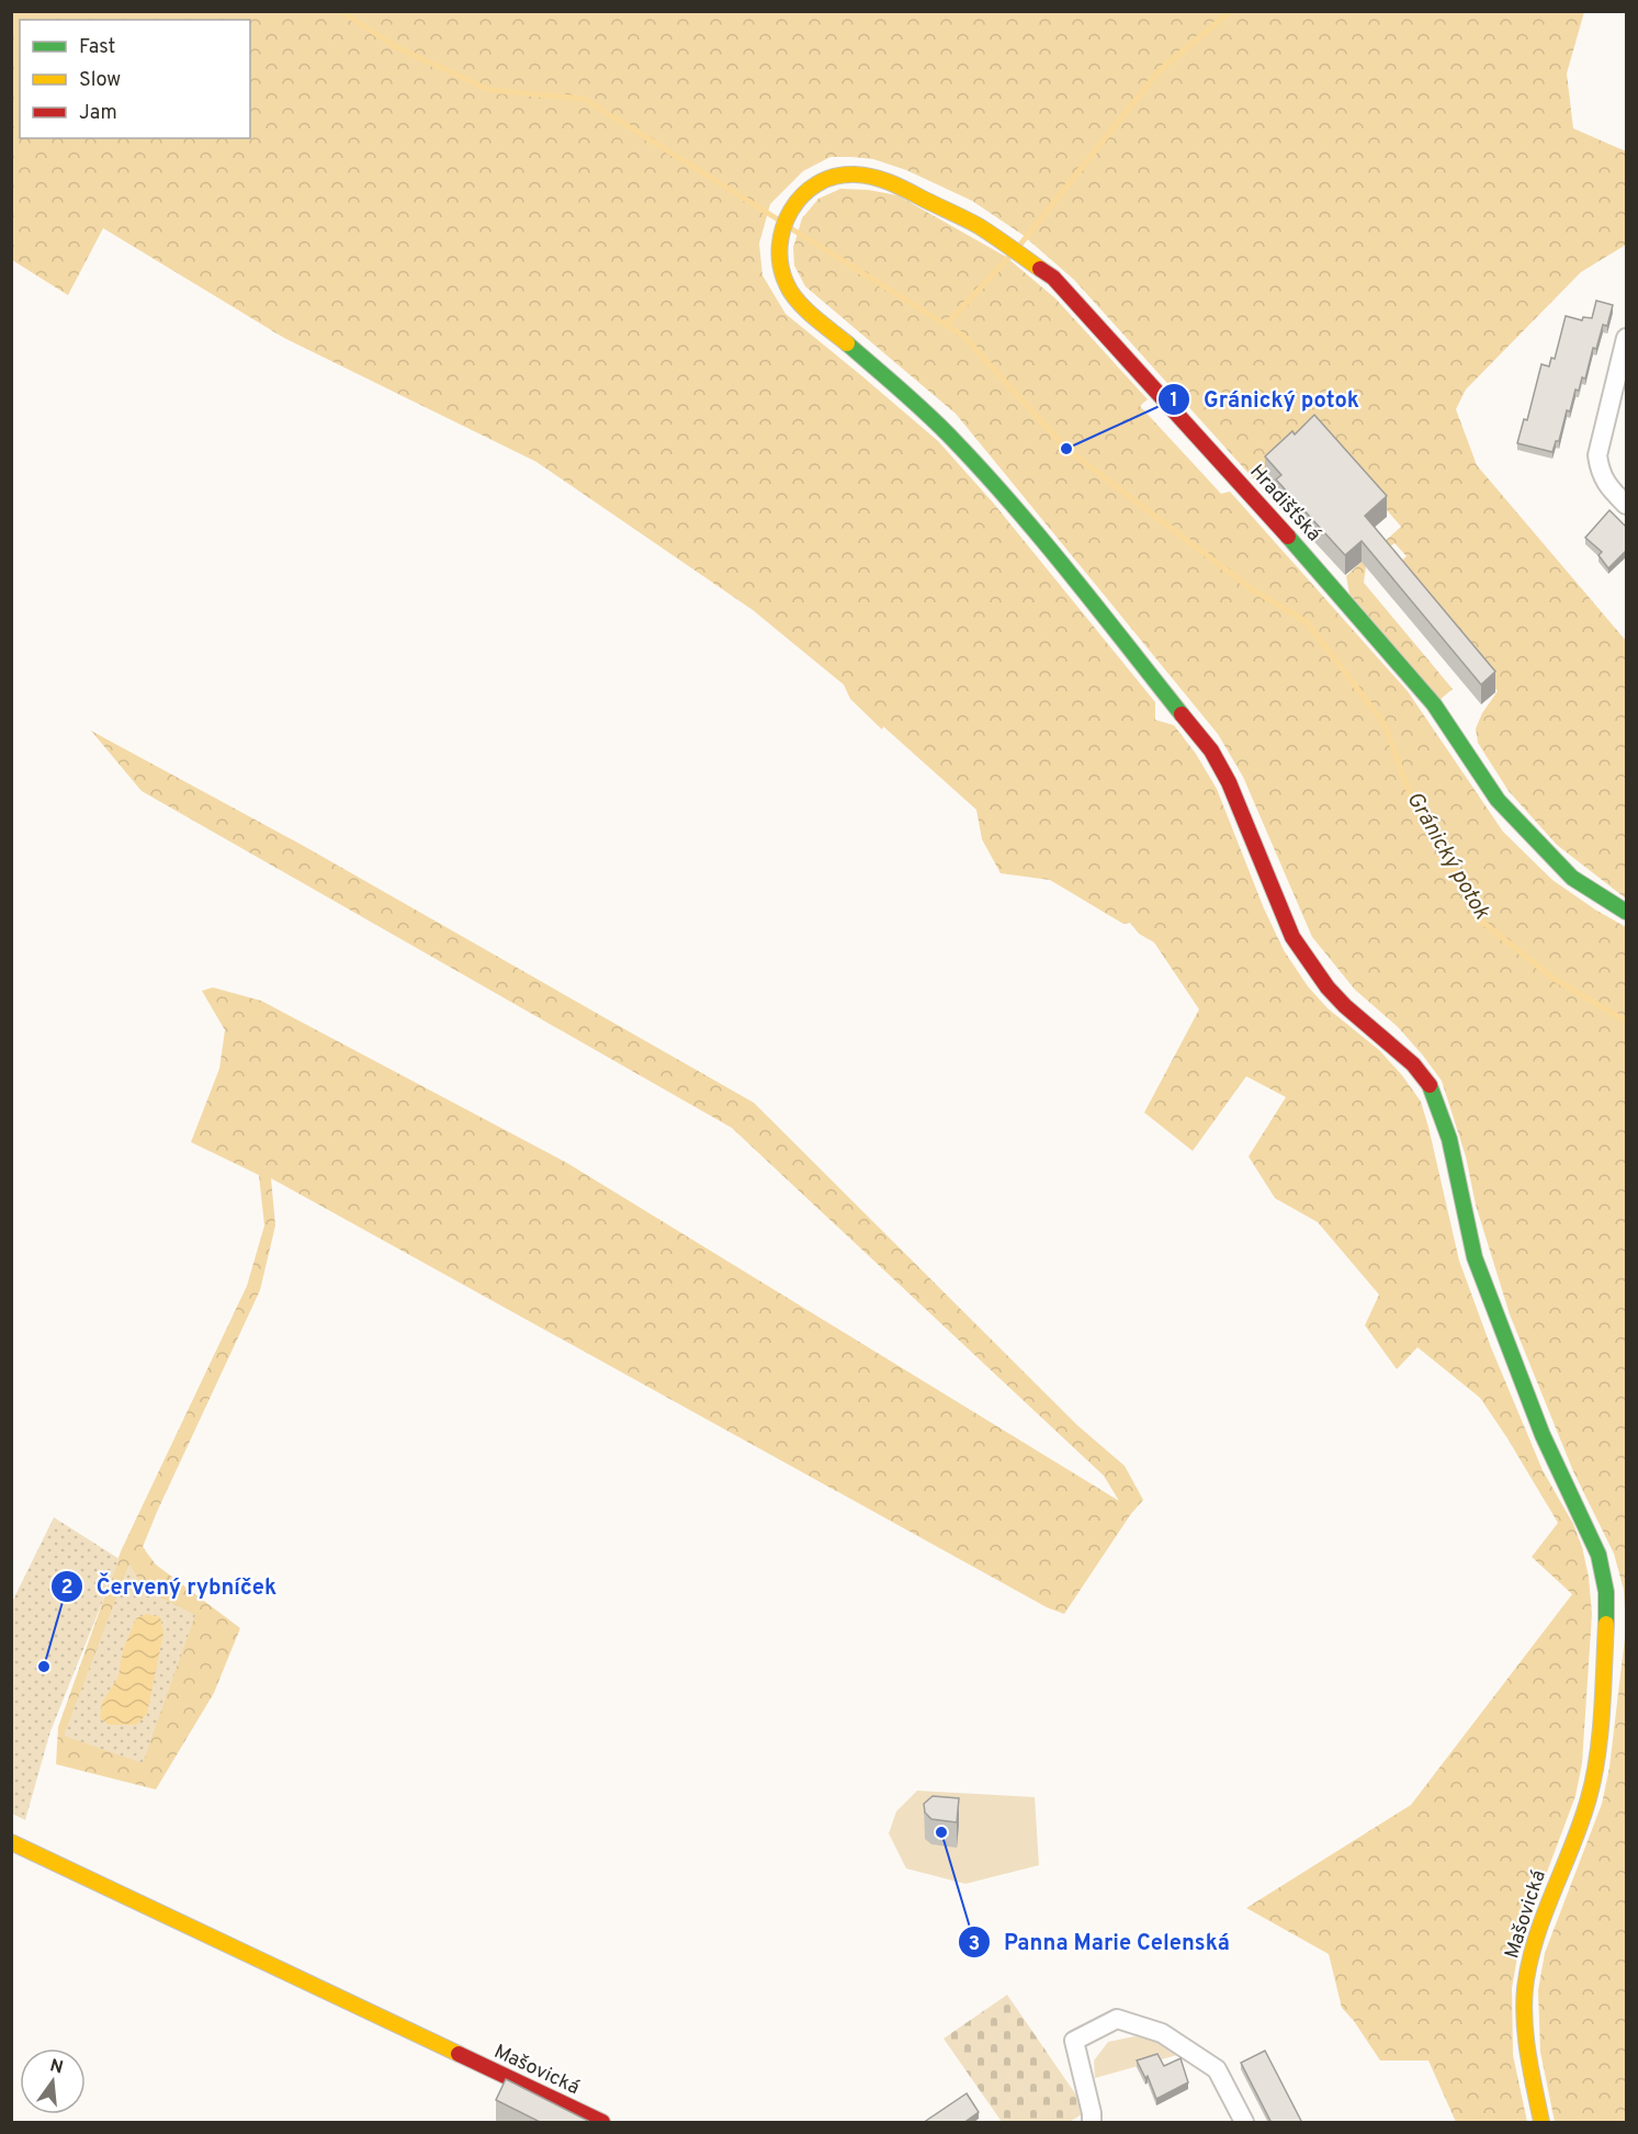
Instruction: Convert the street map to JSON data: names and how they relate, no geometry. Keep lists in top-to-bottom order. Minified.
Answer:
{"streets":{"street":["Hradišťská","Mašovická"]},"crossings":[["Hradišťská","Mašovická"]],"water":["Gránický potok"],"places":["Gránický potok","Červený rybníček","Panna Marie Celenská"],"legend":["Fast","Slow","Jam"],"north":"top"}
